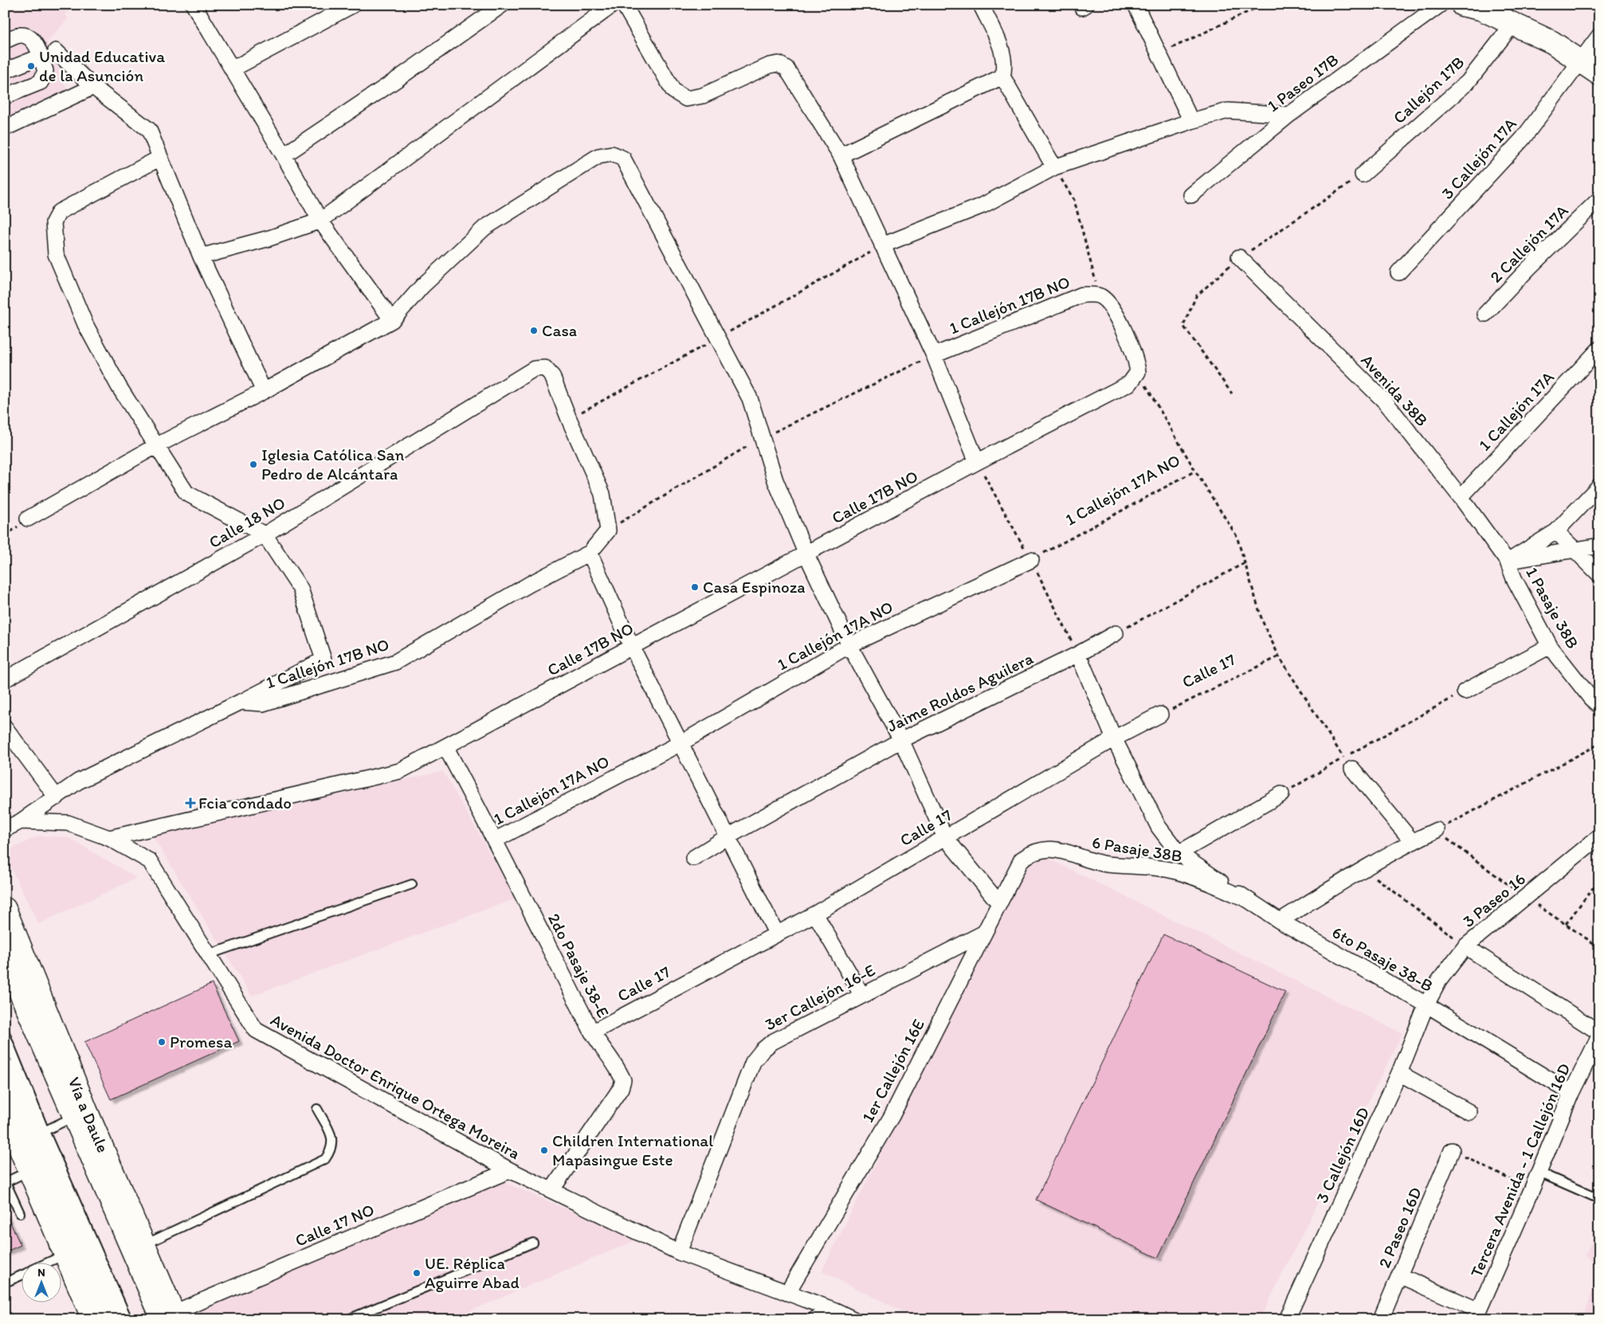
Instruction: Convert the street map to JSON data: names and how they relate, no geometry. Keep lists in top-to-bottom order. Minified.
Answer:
{"streets":{"main road":["Vía a Daule"],"street":["1 Paseo 17B","Callejón 17B","3 Callejón 17A","2 Callejón 17A","1 Callejón 17B NO","Avenida 38B","1 Callejón 17A","1 Callejón 17A NO","Calle 17B NO","Calle 18 NO","1 Pasaje 38B","Calle 17","Jaime Roldos Aguilera","6 Pasaje 38B","3 Paseo 16","6to Pasaje 38-B","2do Pasaje 38-E","3er Callejón 16-E","1er Callejón 16E","Avenida Doctor Enrique Ortega Moreira","3 Callejón 16D","Tercera Avenida - 1 Callejón 16D","Calle 17 NO","2 Paseo 16D"]},"crossings":[["1 Callejón 17B NO","Calle 18 NO"],["Avenida 38B","1 Callejón 17A"],["Avenida 38B","1 Pasaje 38B"],["1 Callejón 17A NO","2do Pasaje 38-E"],["Calle 17B NO","2do Pasaje 38-E"],["Calle 17B NO","Avenida Doctor Enrique Ortega Moreira"],["Calle 17","6to Pasaje 38-B"],["Calle 17","2do Pasaje 38-E"],["Jaime Roldos Aguilera","6to Pasaje 38-B"],["6 Pasaje 38B","6to Pasaje 38-B"],["6 Pasaje 38B","1er Callejón 16E"],["3 Paseo 16","6to Pasaje 38-B"],["3 Paseo 16","3 Callejón 16D"],["6to Pasaje 38-B","3 Callejón 16D"],["6to Pasaje 38-B","Tercera Avenida - 1 Callejón 16D"],["2do Pasaje 38-E","Avenida Doctor Enrique Ortega Moreira"],["3er Callejón 16-E","1er Callejón 16E"],["3er Callejón 16-E","Avenida Doctor Enrique Ortega Moreira"],["1er Callejón 16E","Avenida Doctor Enrique Ortega Moreira"],["Avenida Doctor Enrique Ortega Moreira","Calle 17 NO"],["Vía a Daule","Calle 17 NO"]],"places":{"other":["Unidad Educativa de la Asunción","Casa","Iglesia Católica San Pedro de Alcántara","Casa Espinoza","Promesa","Children International Mapasingue Este","UE. Réplica Aguirre Abad"],"health":["Fcia condado"]},"north":"top"}
